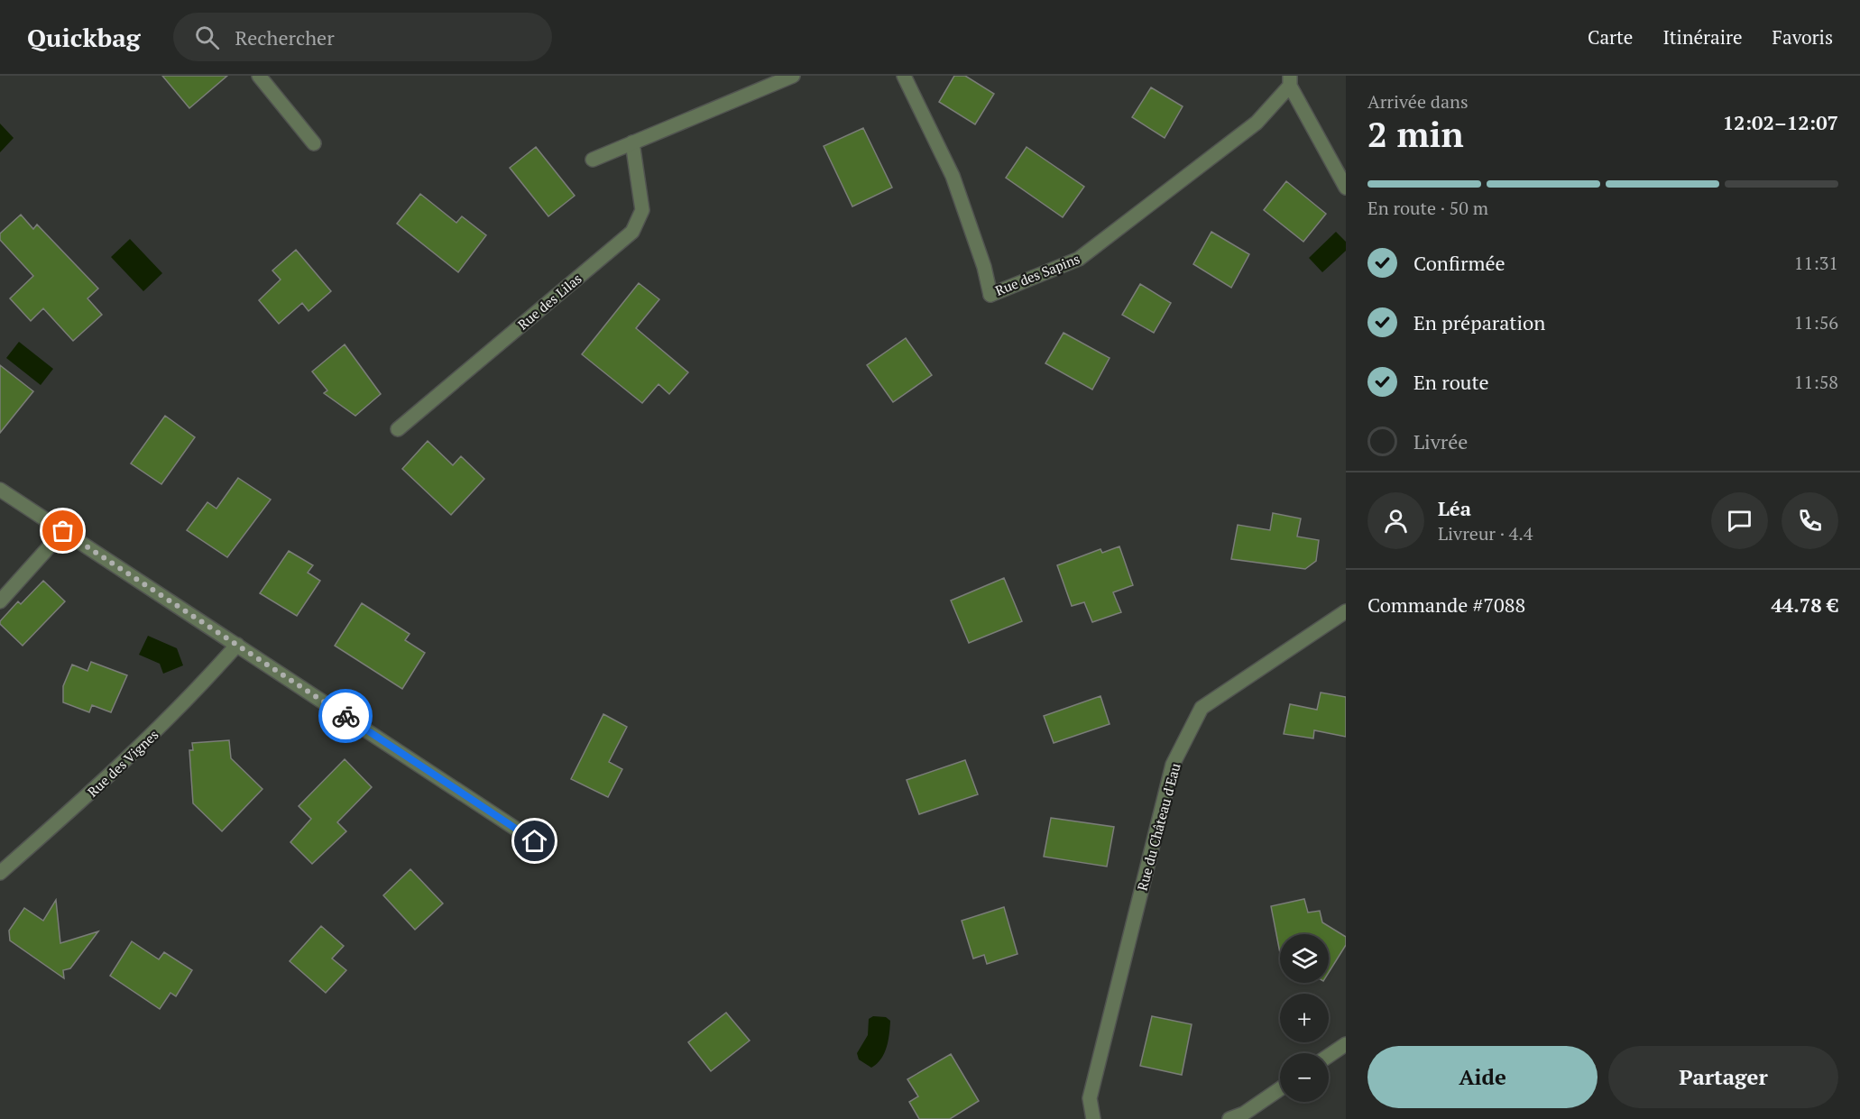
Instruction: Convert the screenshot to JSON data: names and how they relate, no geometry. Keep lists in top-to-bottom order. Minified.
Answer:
{"streets":{"street":["Rue des Sapins","Rue des Lilas","Rue des Vignes","Rue du Château d'Eau"]},"page":{"header":"Quickbag","search":"Rechercher","nav":["Carte","Itinéraire","Favoris"],"heading":["2 min","Arrivée dans","12:02–12:07"],"panel":["Léa","Livreur · 4.4","Commande #7088","44.78 €"],"bar":"En route · 50 m","list":[["Confirmée","11:31"],["En préparation","11:56"],["En route","11:58"],"Livrée"],"map_buttons":["+","−"],"buttons":["Aide","Partager"]}}
